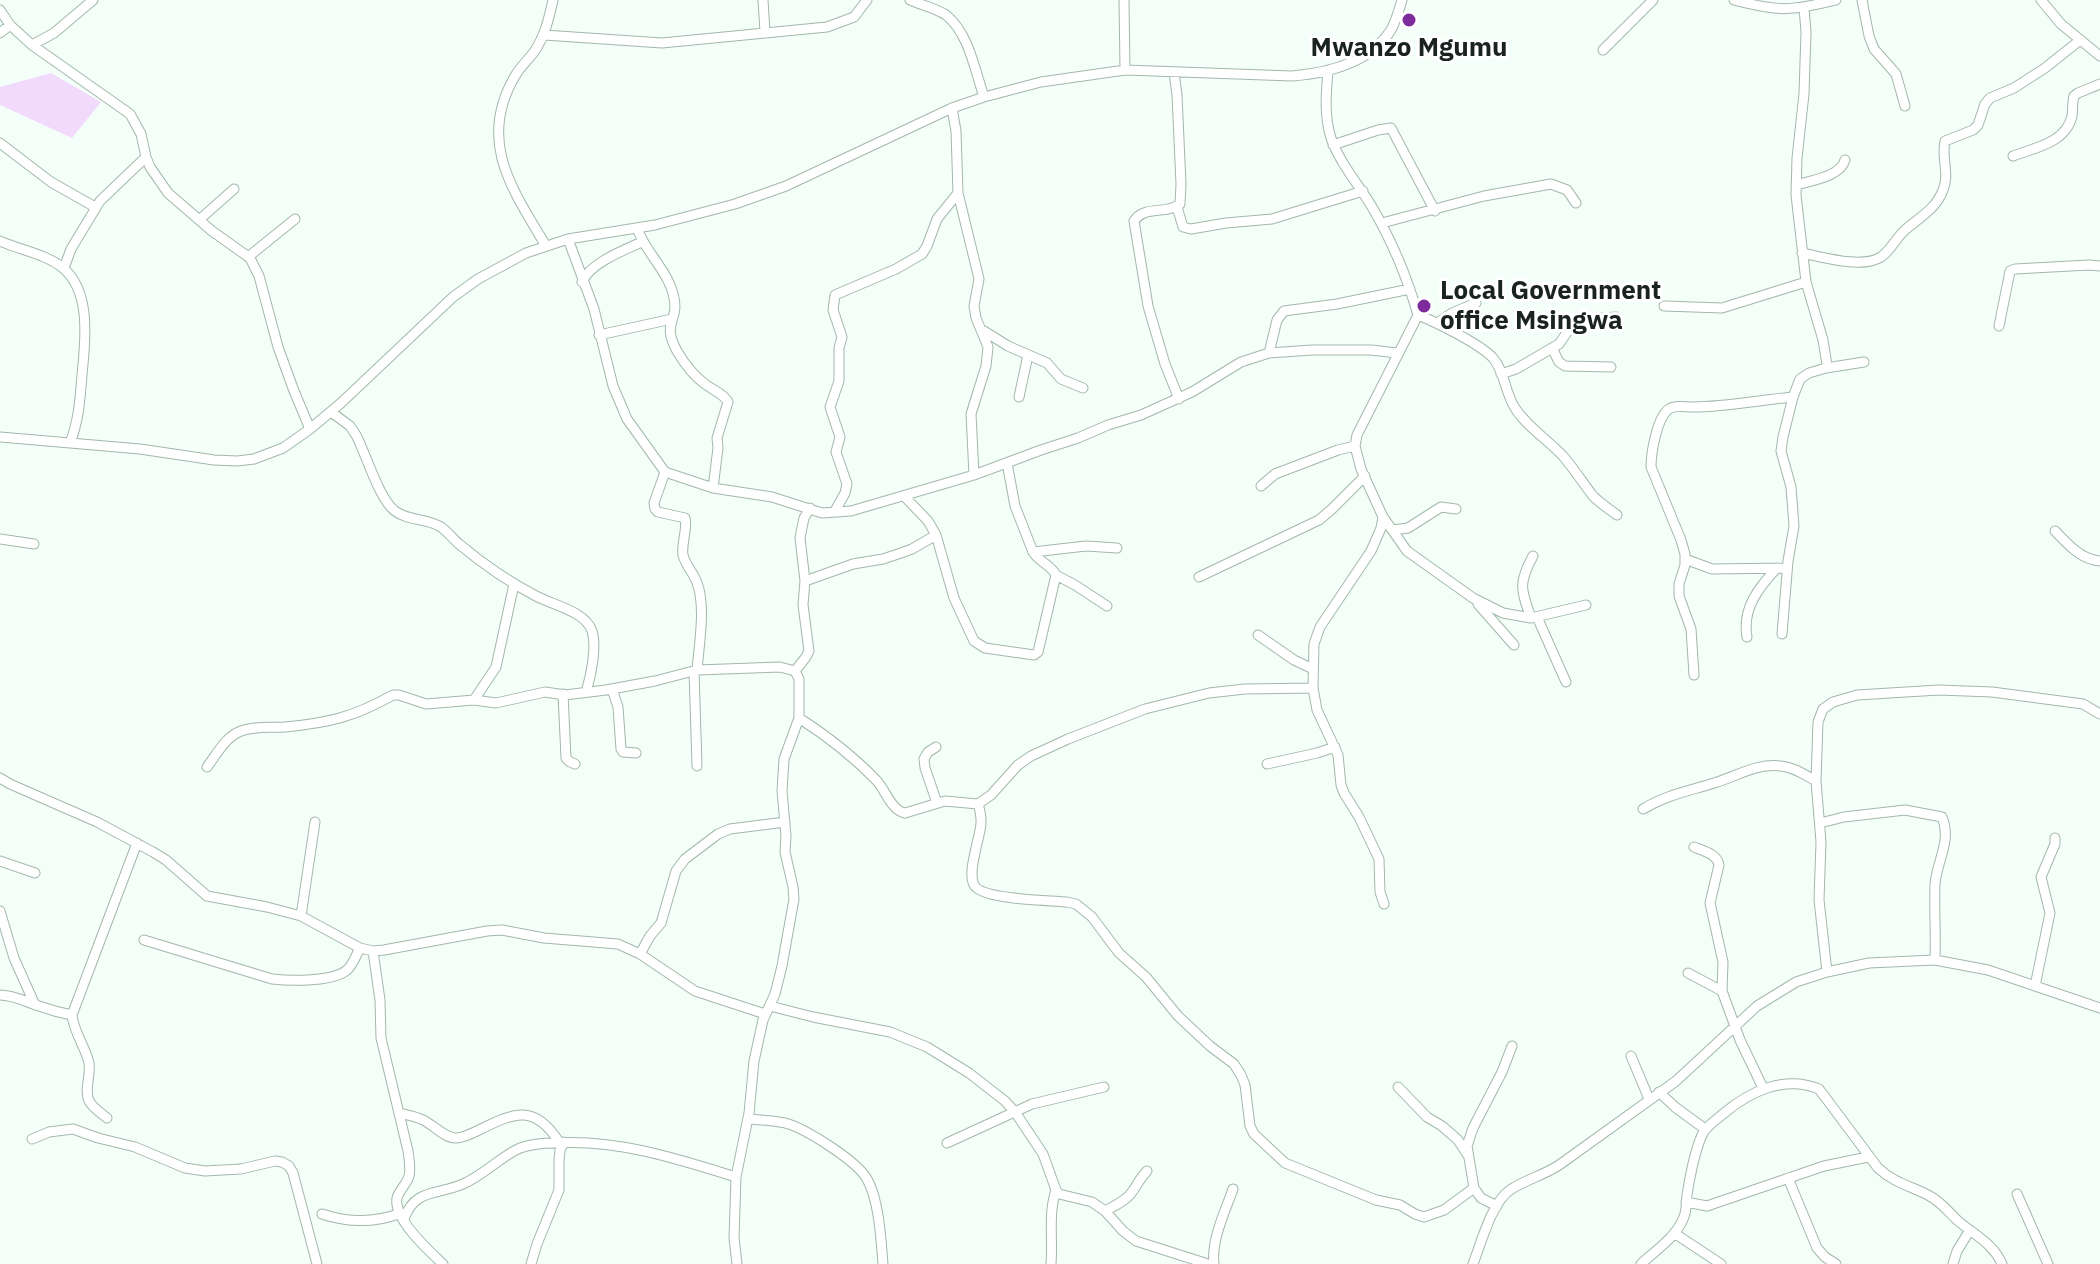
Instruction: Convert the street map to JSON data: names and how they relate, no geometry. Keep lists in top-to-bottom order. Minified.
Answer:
{"places":["Mwanzo Mgumu","Local Government office Msingwa"]}
